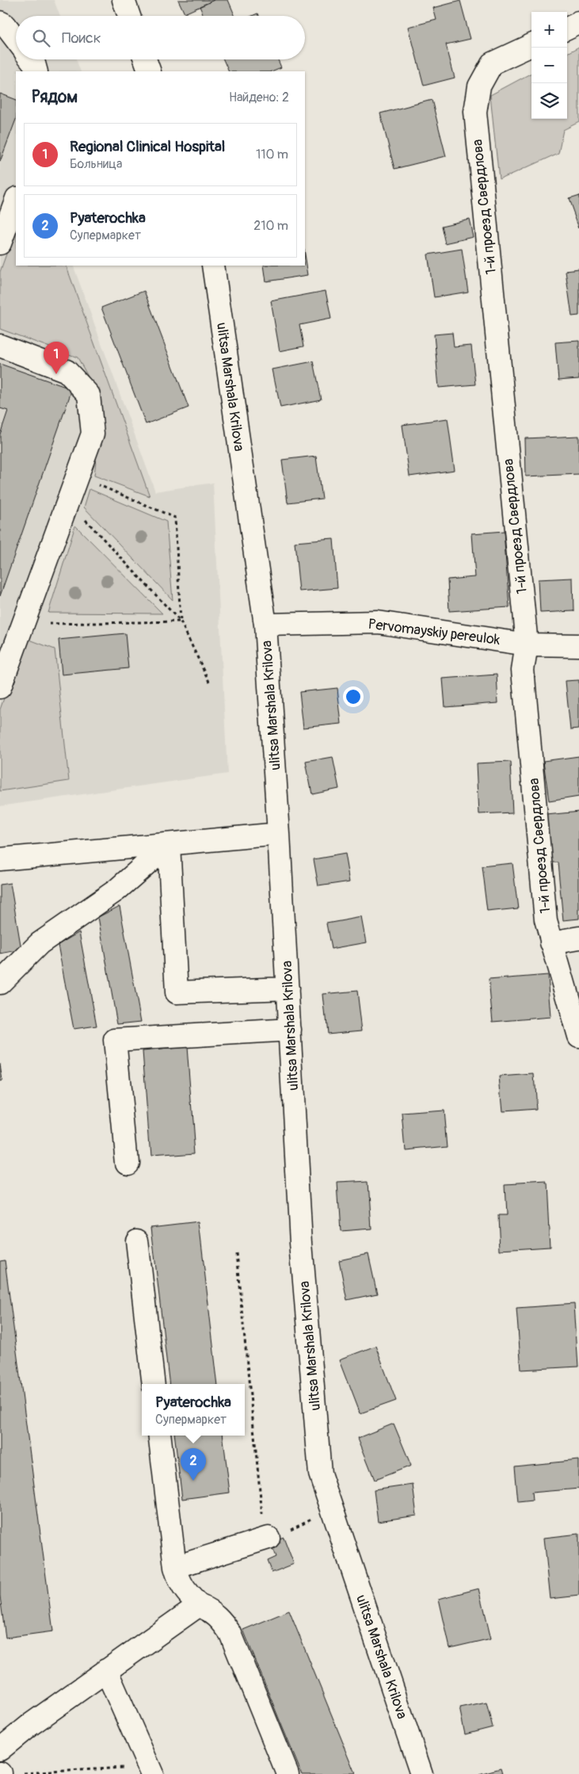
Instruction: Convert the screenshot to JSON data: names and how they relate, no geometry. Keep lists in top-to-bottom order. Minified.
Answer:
{"streets":{"street":["1-й проезд Свердлова","ulitsa Marshala Krilova","Pervomayskiy pereulok"]},"crossings":[["1-й проезд Свердлова","Pervomayskiy pereulok"],["ulitsa Marshala Krilova","Pervomayskiy pereulok"]],"page":{"map_buttons":["+","−"],"search":"Поиск","heading":["Рядом","Найдено: 2"],"list":[{"mark":"1","name":"Regional Clinical Hospital","note":"Больница","value":"110 m"},{"mark":"2","name":"Pyaterochka","note":"Супермаркет","value":"210 m"}],"pins":["1","2"],"popup":["Pyaterochka","Супермаркет"]}}
